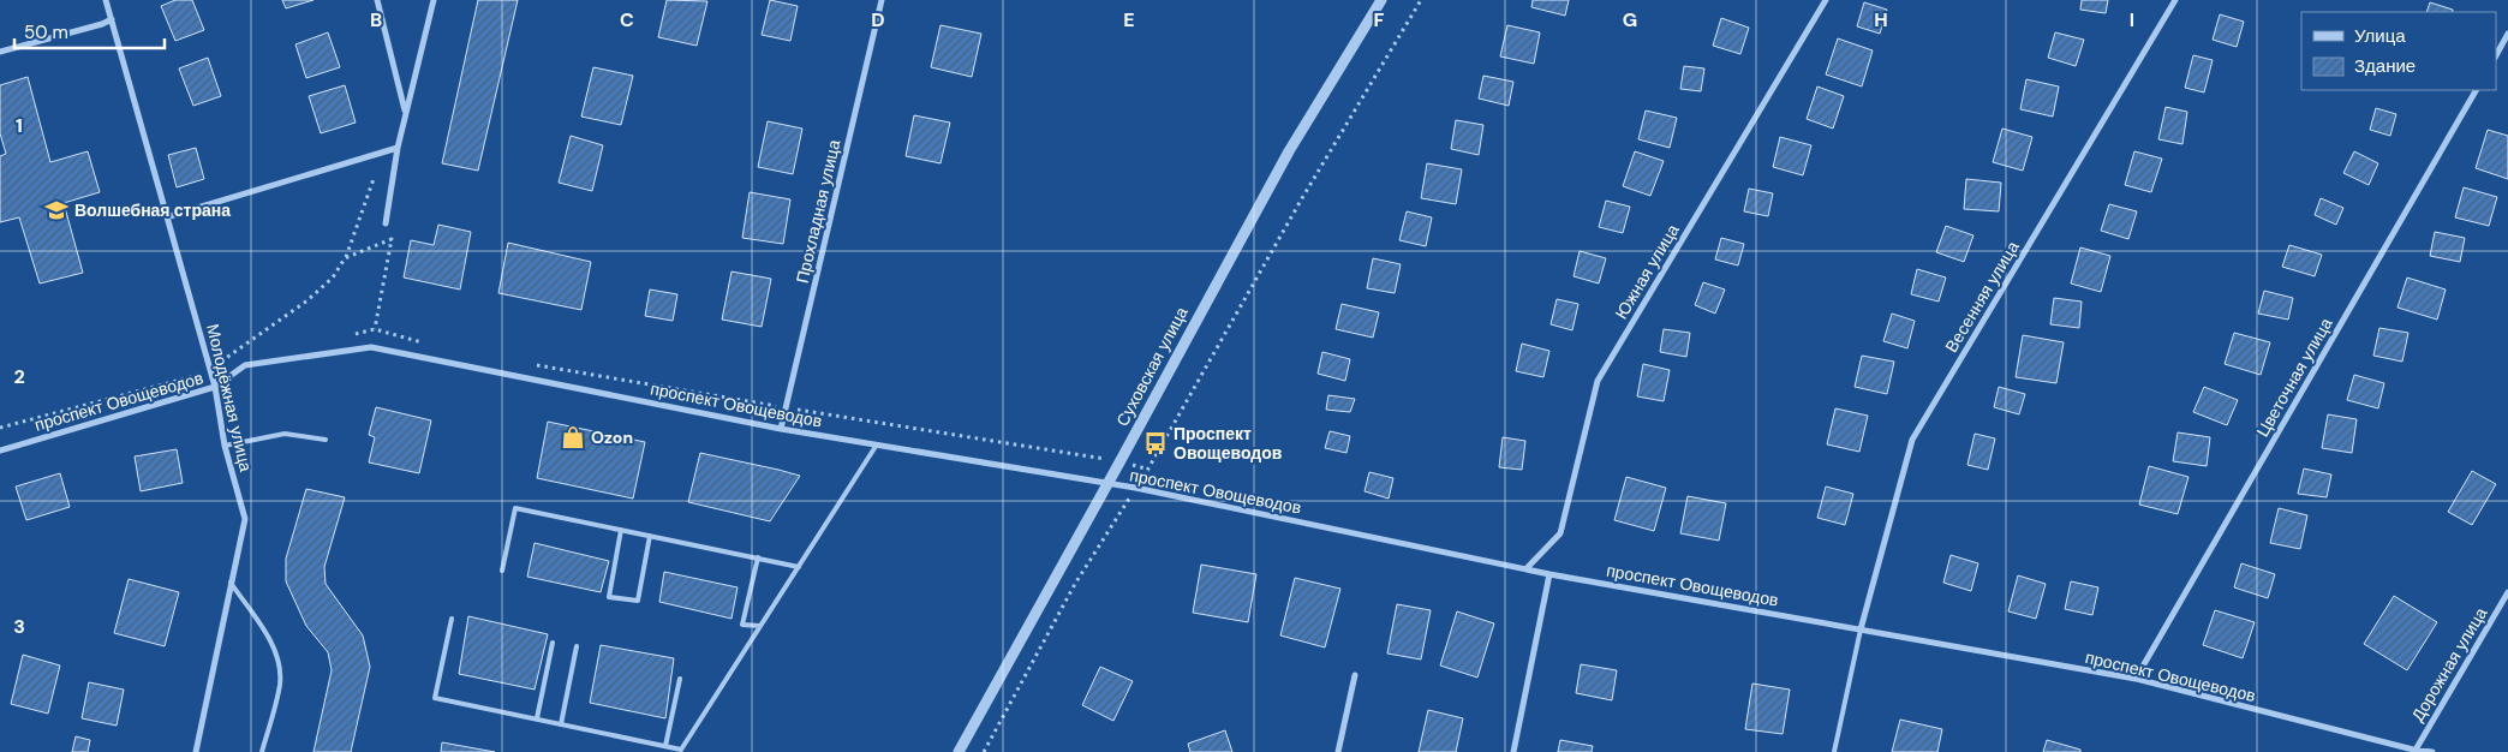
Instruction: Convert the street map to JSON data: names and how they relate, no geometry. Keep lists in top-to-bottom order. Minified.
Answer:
{"streets":{"street":["Прохладная улица","Южная улица","Весенняя улица","Суховская улица","Цветочная улица","Молодёжная улица","проспект Овощеводов","Дорожная улица"]},"crossings":[["Прохладная улица","проспект Овощеводов"],["Южная улица","проспект Овощеводов"],["Весенняя улица","проспект Овощеводов"],["Суховская улица","проспект Овощеводов"],["Цветочная улица","проспект Овощеводов"],["Молодёжная улица","проспект Овощеводов"],["проспект Овощеводов","Дорожная улица"]],"places":{"school or university":["Волшебная страна"],"shop":["Ozon"],"bus stop":["Проспект Овощеводов"]},"legend":["Улица","Здание"],"scale_bar":"50 m","grid":{"columns":["B","C","D","E","F","G","H","I"],"rows":["1","2","3"]}}
